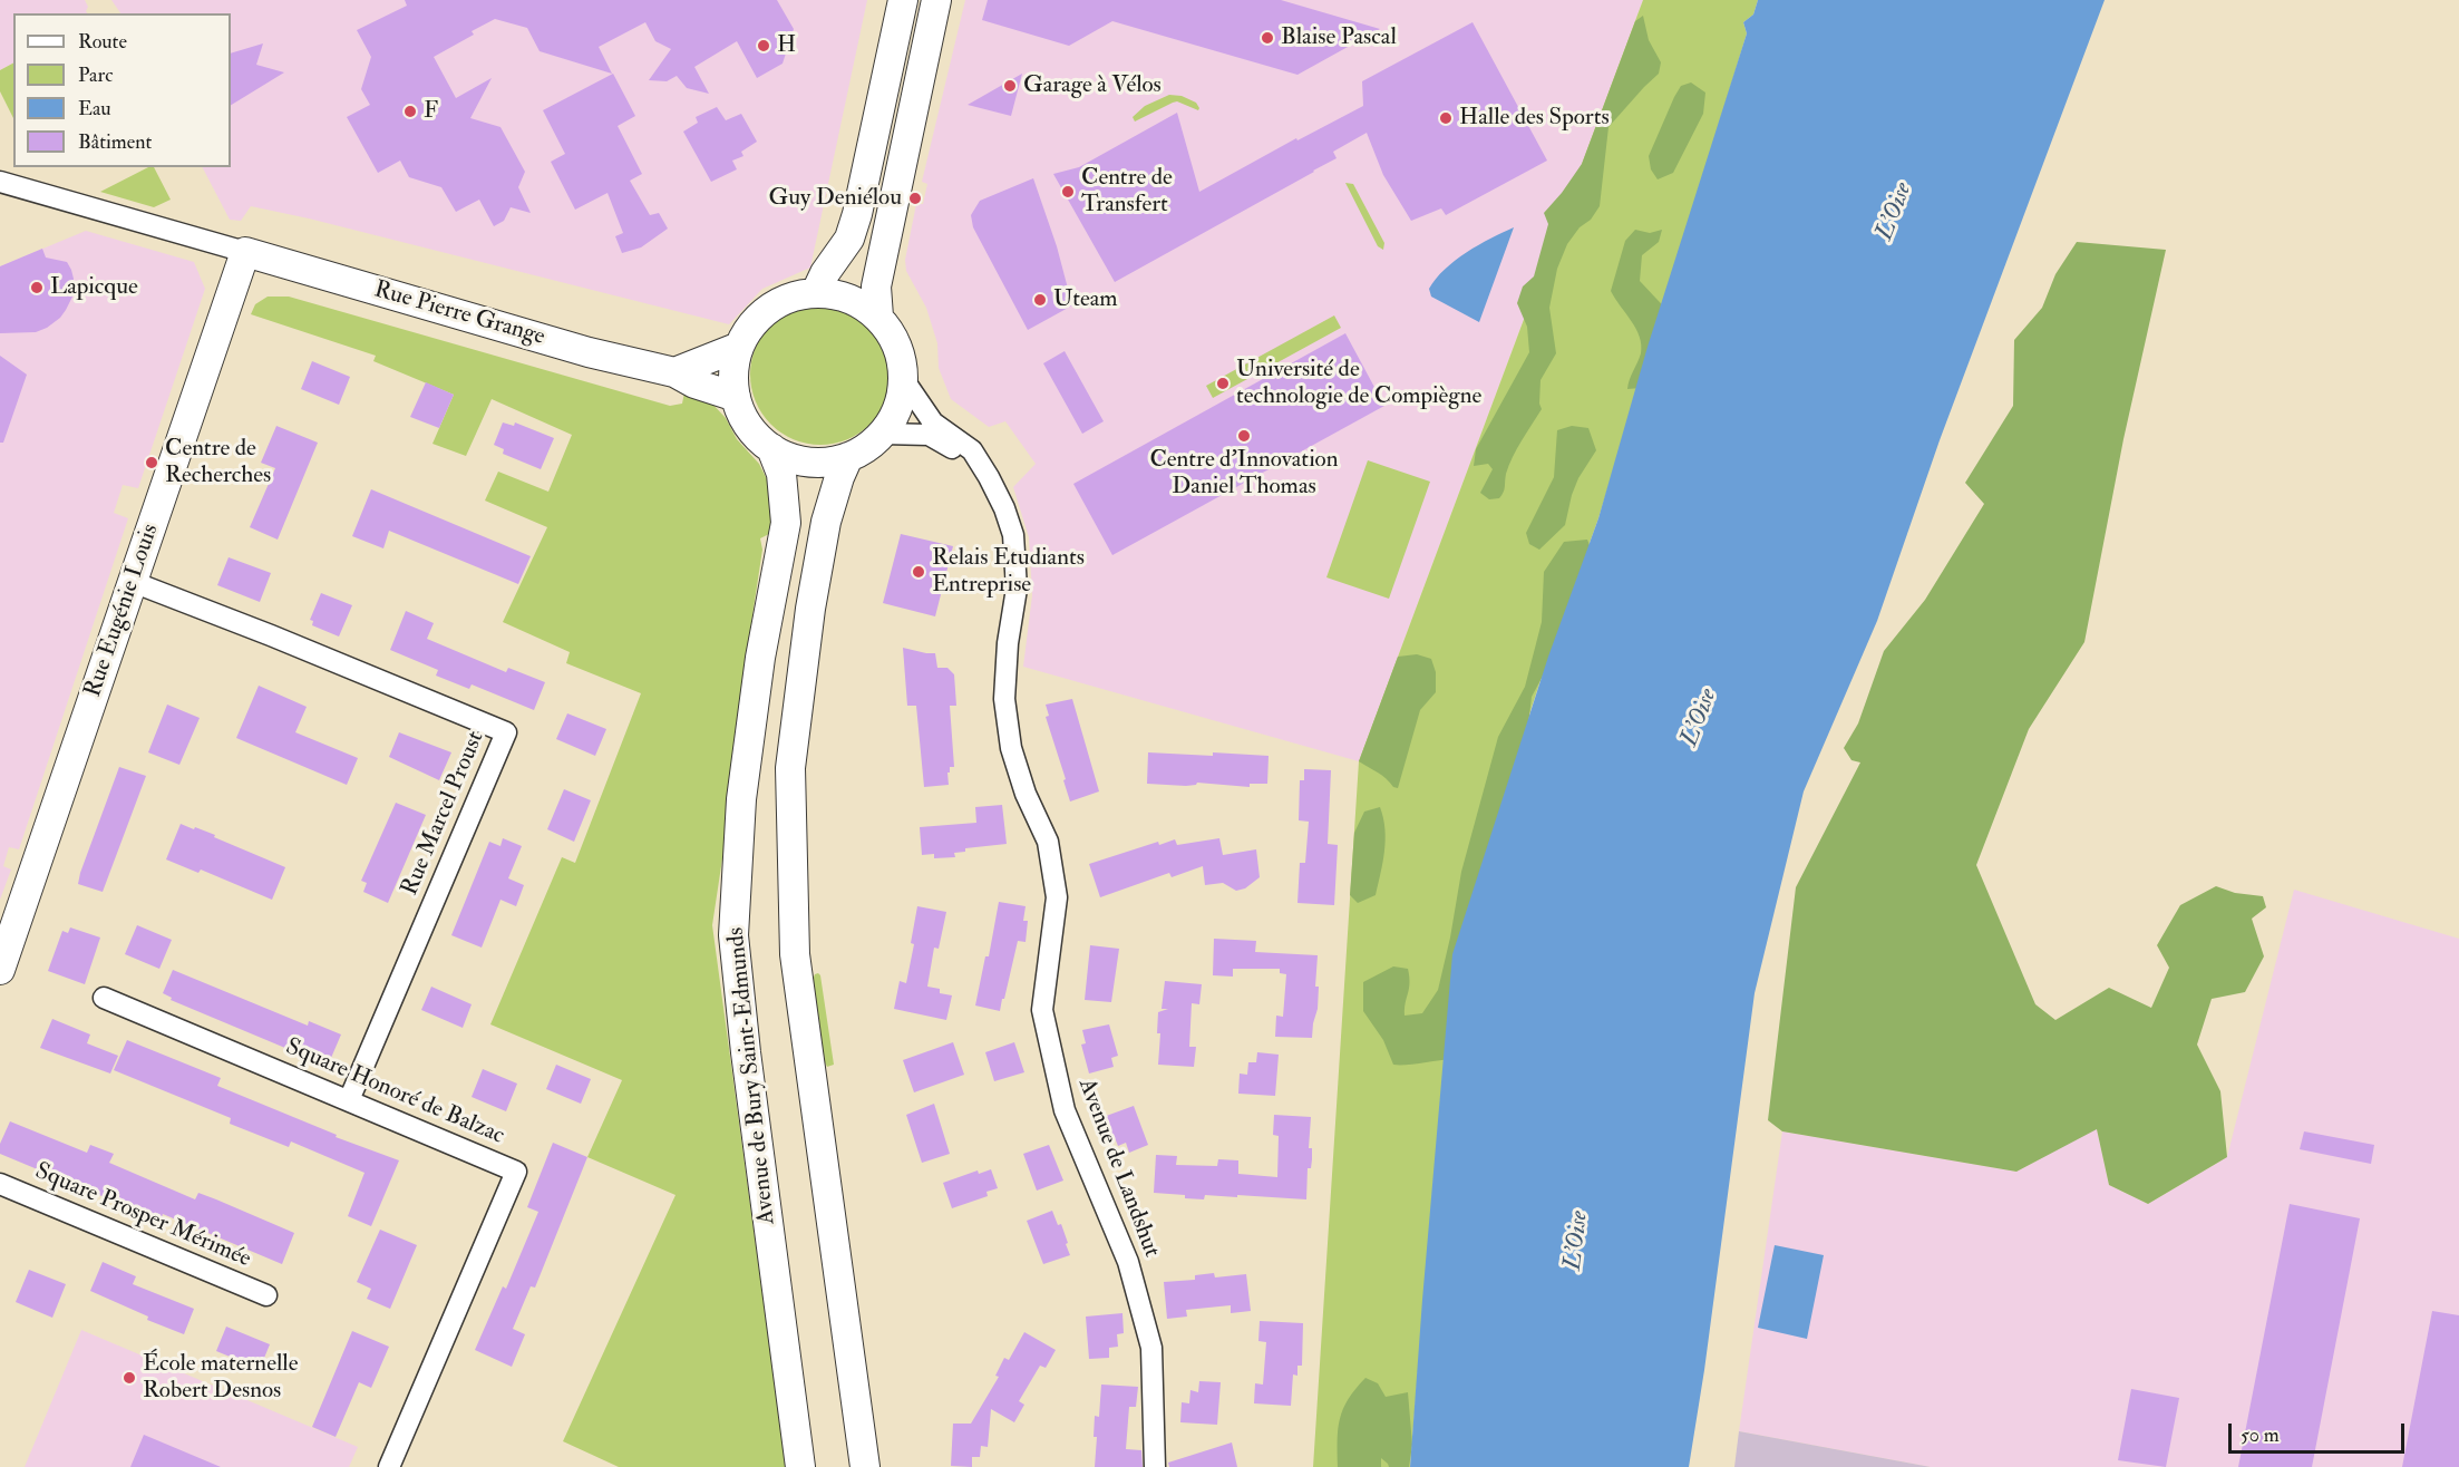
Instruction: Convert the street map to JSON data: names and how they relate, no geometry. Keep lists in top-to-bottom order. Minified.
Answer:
{"streets":{"main road":["Rue Pierre Grange","Rue Eugénie Louis","Avenue de Bury Saint-Edmunds"],"street":["Rue Marcel Proust","Square Honoré de Balzac","Avenue de Landshut","Square Prosper Mérimée"]},"crossings":[["Rue Pierre Grange","Rue Eugénie Louis"],["Rue Pierre Grange","Avenue de Bury Saint-Edmunds"],["Rue Pierre Grange","Avenue de Landshut"],["Rue Eugénie Louis","Rue Marcel Proust"],["Rue Marcel Proust","Square Honoré de Balzac"],["Avenue de Bury Saint-Edmunds","Avenue de Landshut"]],"water":["L'Oise"],"places":["Blaise Pascal","H","Garage à Vélos","F","Halle des Sports","Centre de Transfert","Guy Deniélou","Lapicque","Uteam","Université de technologie de Compiègne","Centre d'Innovation Daniel Thomas","Centre de Recherches","Relais Etudiants Entreprise","École maternelle Robert Desnos"],"legend":["Route","Parc","Eau","Bâtiment"],"scale_bar":"50 m"}
